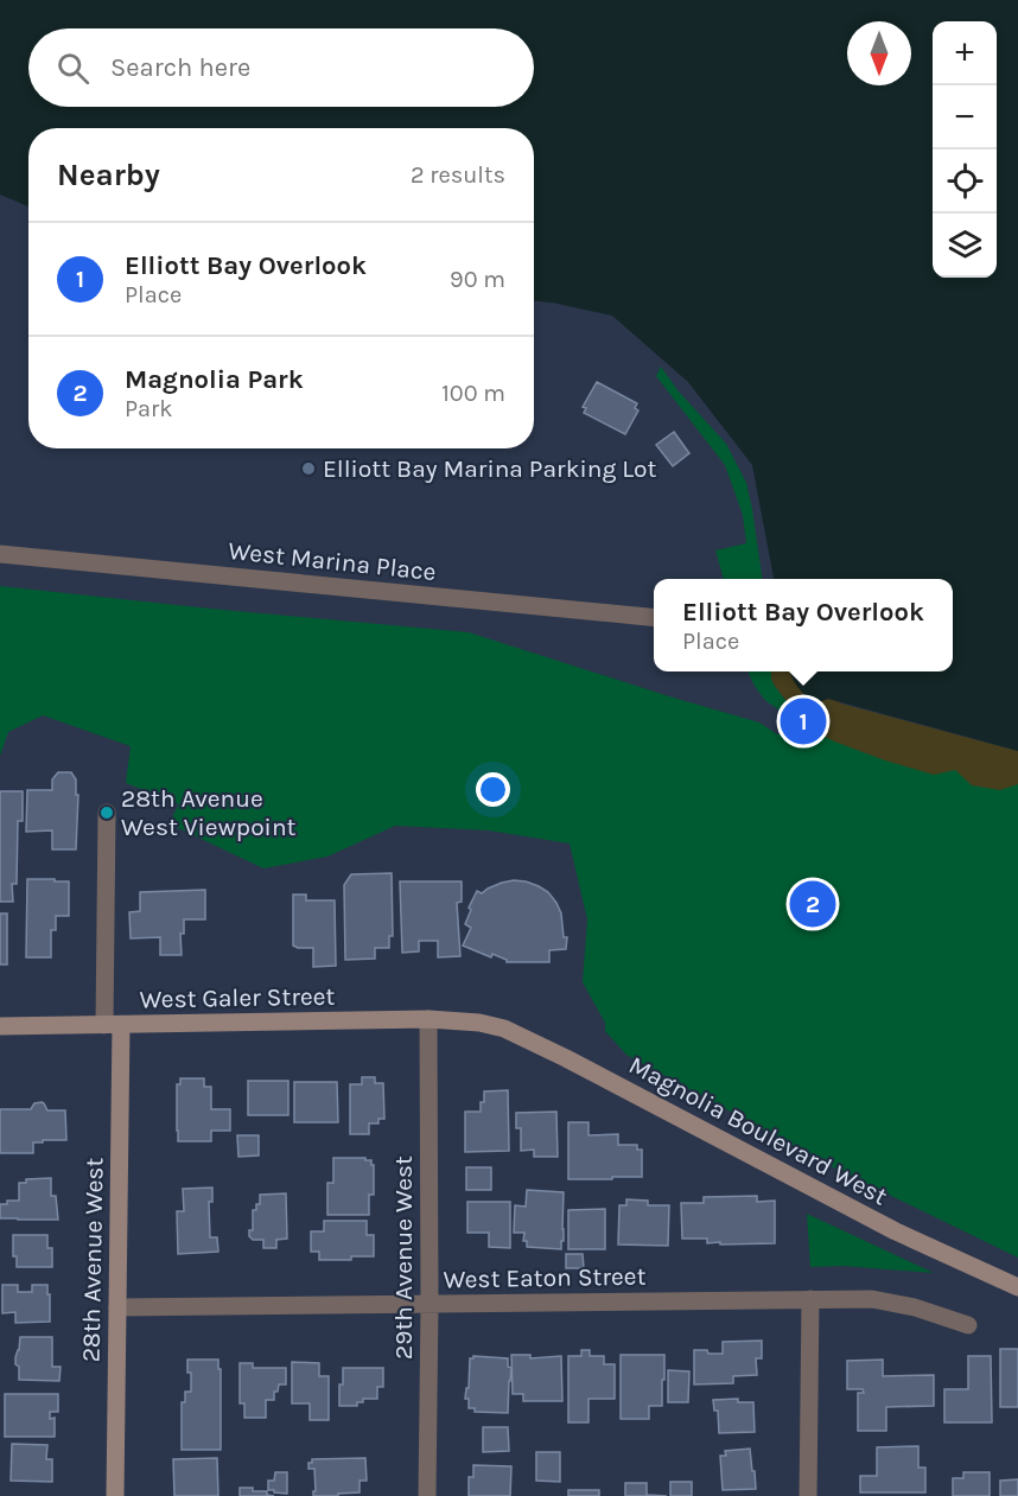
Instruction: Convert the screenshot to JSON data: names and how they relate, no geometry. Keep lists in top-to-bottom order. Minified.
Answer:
{"streets":{"main road":["West Galer Street","Magnolia Boulevard West","28th Avenue West"],"street":["West Marina Place","29th Avenue West","West Eaton Street"]},"crossings":[["West Galer Street","Magnolia Boulevard West"],["West Galer Street","29th Avenue West"],["West Galer Street","28th Avenue West"],["29th Avenue West","West Eaton Street"],["28th Avenue West","West Eaton Street"]],"places":["Elliott Bay Marina Parking Lot","28th Avenue West Viewpoint"],"north":"bottom","page":{"map_buttons":["+","−"],"search":"Search here","heading":["Nearby","2 results"],"list":[{"mark":"1","name":"Elliott Bay Overlook","note":"Place","value":"90 m"},{"mark":"2","name":"Magnolia Park","note":"Park","value":"100 m"}],"popup":["Elliott Bay Overlook","Place"],"pins":["1","2"]}}
